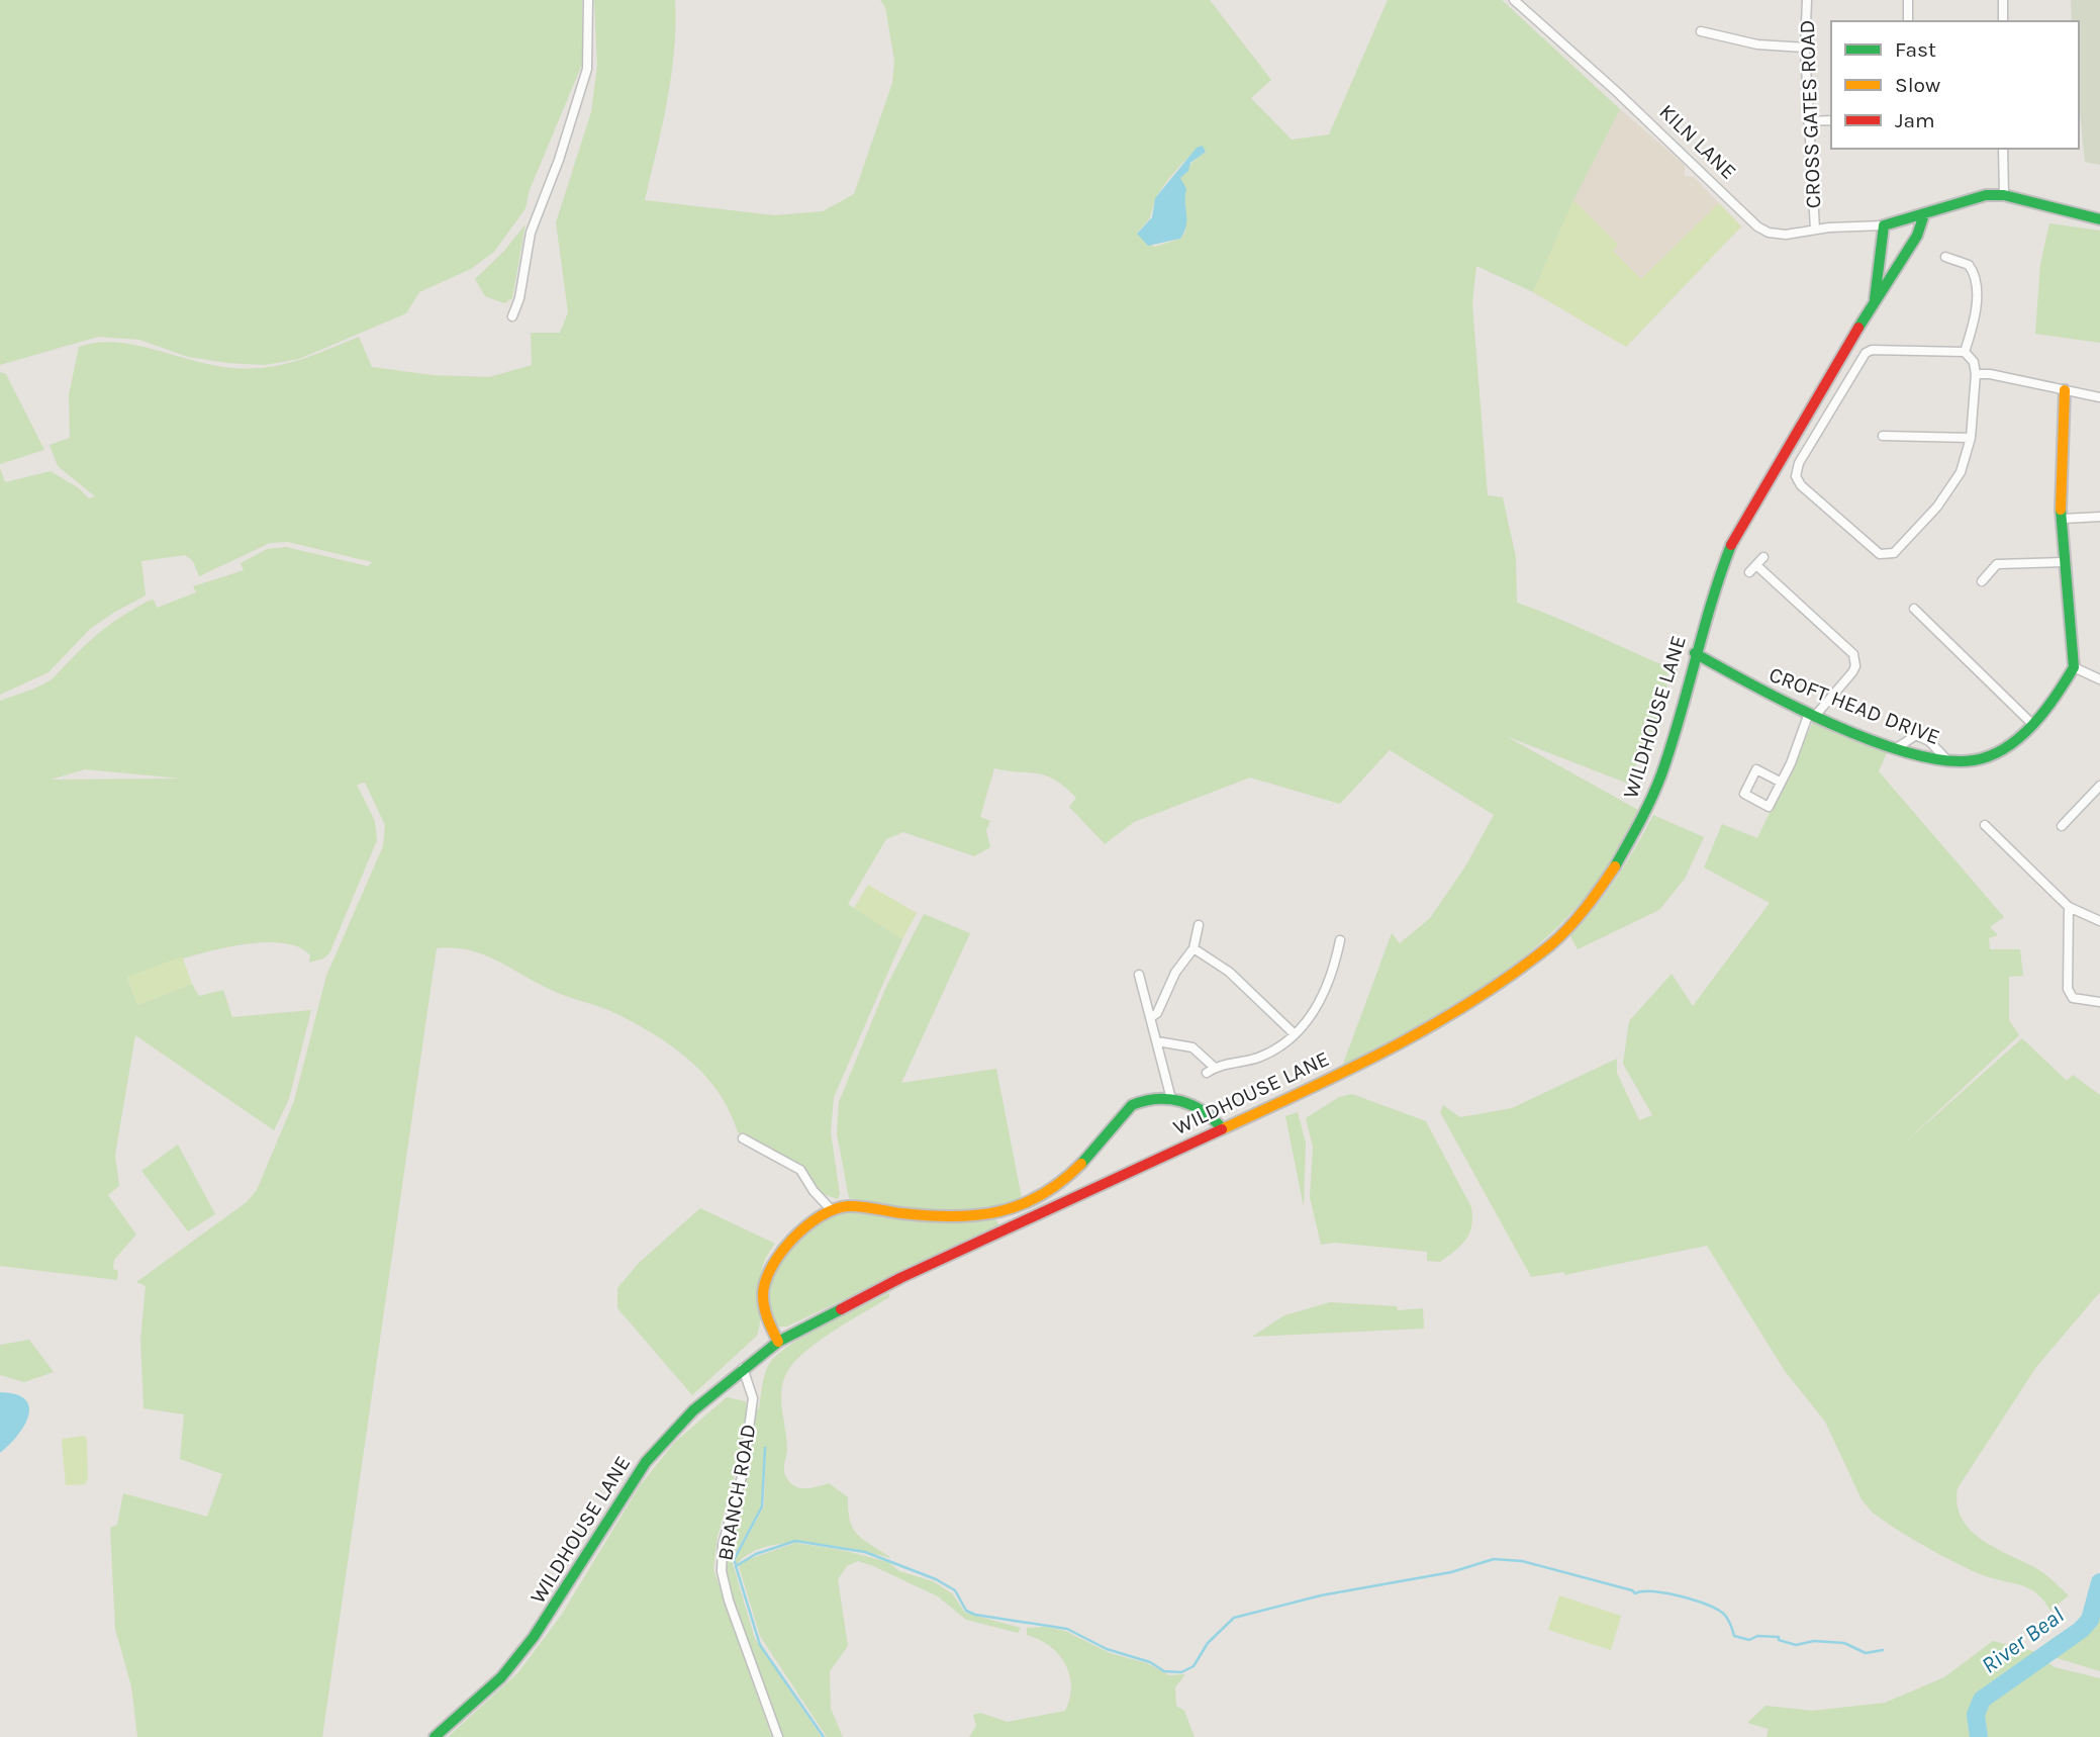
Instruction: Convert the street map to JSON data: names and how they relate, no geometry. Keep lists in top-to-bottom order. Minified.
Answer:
{"streets":{"main road":["CROFT HEAD DRIVE","WILDHOUSE LANE"],"street":["CROSS GATES ROAD","KILN LANE","BRANCH ROAD"]},"crossings":[["CROSS GATES ROAD","KILN LANE"],["KILN LANE","WILDHOUSE LANE"],["CROFT HEAD DRIVE","WILDHOUSE LANE"],["WILDHOUSE LANE","BRANCH ROAD"]],"water":["River Beal"],"legend":["Fast","Slow","Jam"]}
